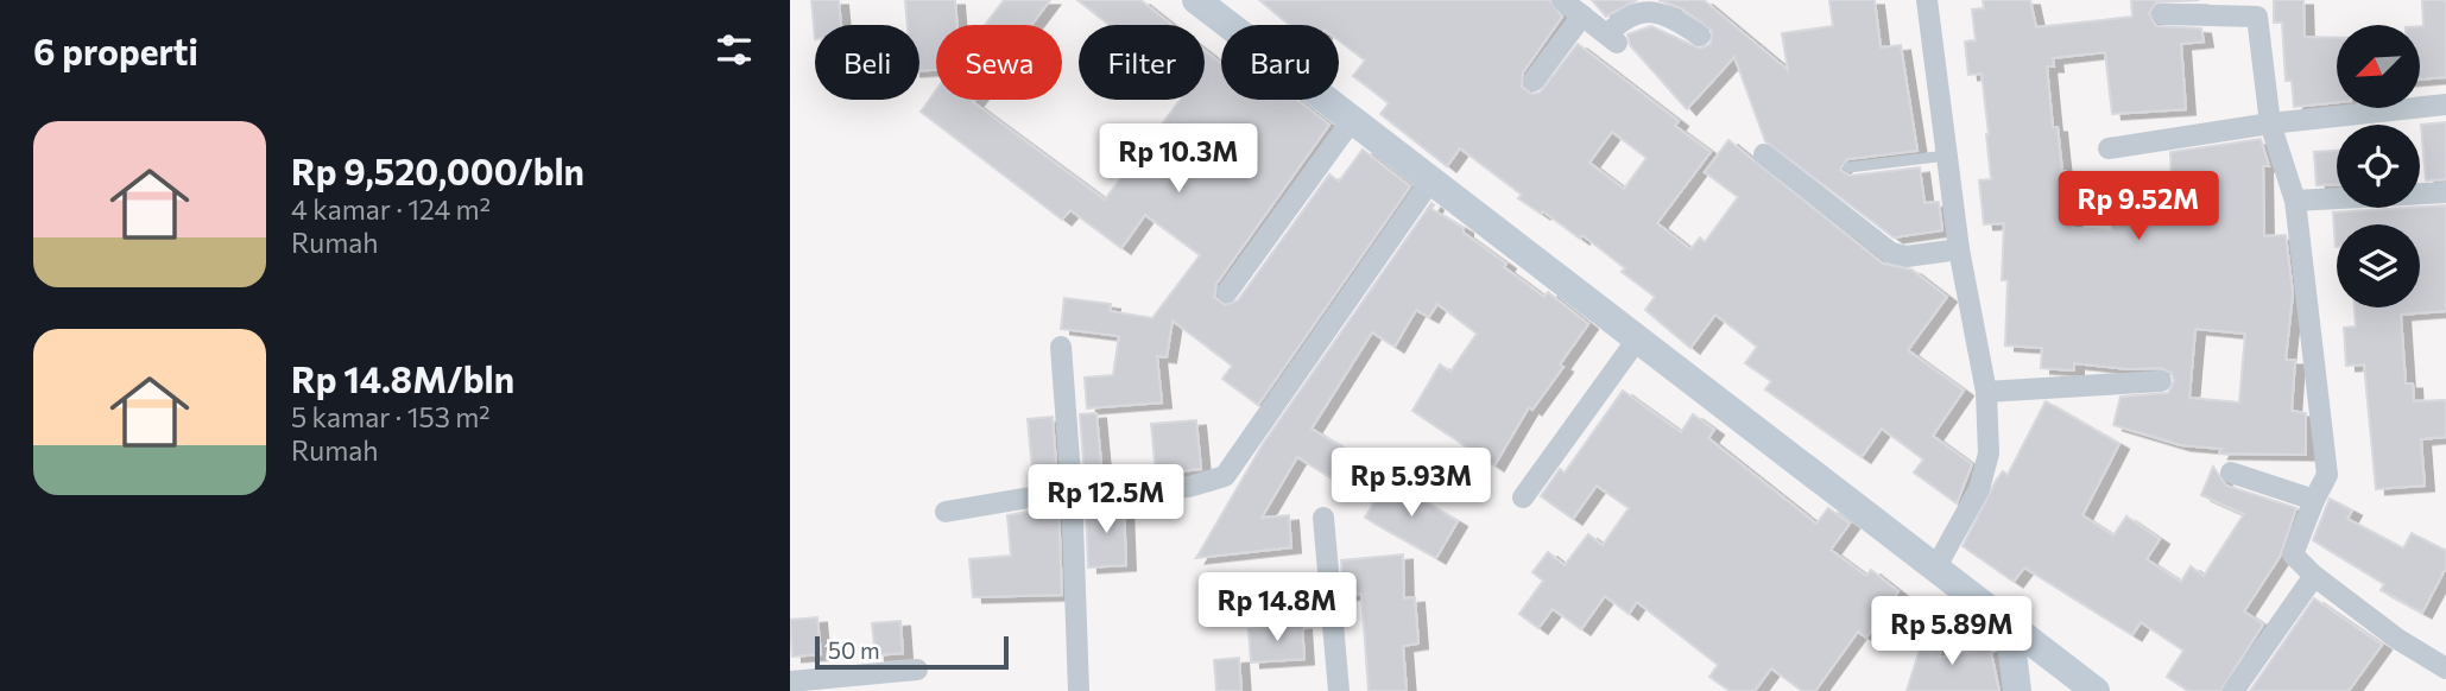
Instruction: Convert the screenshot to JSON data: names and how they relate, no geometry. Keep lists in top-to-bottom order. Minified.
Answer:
{"scale_bar":"50 m","north":"bottom left","page":{"heading":"6 properti","chip":["Beli","Sewa","Filter","Baru"],"list":[{"name":"Rp 9,520,000/bln","note":"4 kamar · 124 m² · Rumah"},{"name":"Rp 14.8M/bln","note":"5 kamar · 153 m² · Rumah"}],"price":["Rp 10.3M","Rp 9.52M","Rp 5.93M","Rp 12.5M","Rp 14.8M","Rp 5.89M"],"scale":"50 m"}}
